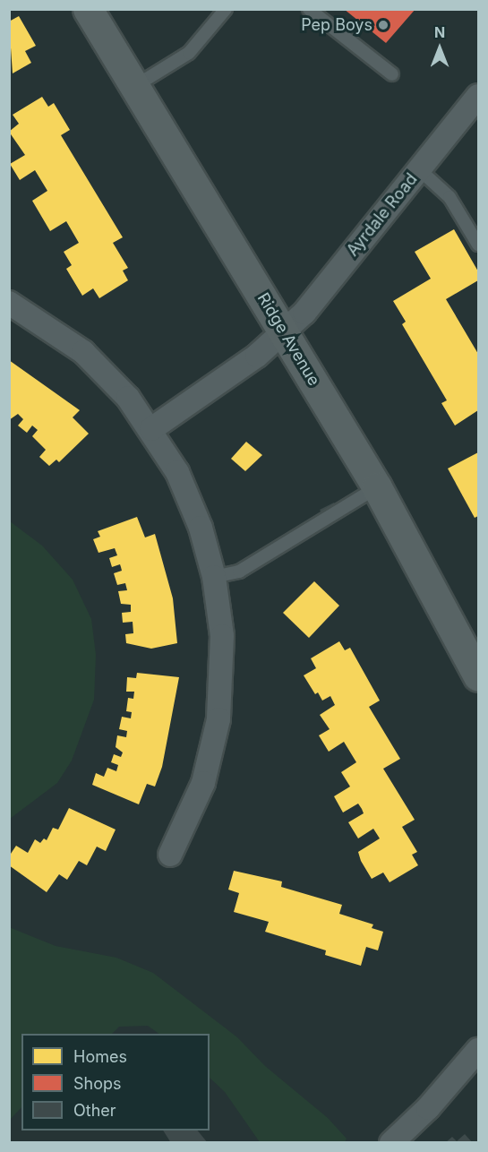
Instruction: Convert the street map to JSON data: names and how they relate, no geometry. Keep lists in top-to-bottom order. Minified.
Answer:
{"streets":{"main road":["Ridge Avenue"],"street":["Ayrdale Road"]},"crossings":[["Ayrdale Road","Ridge Avenue"]],"places":["Pep Boys"],"legend":["Homes","Shops","Other"],"north":"top"}
